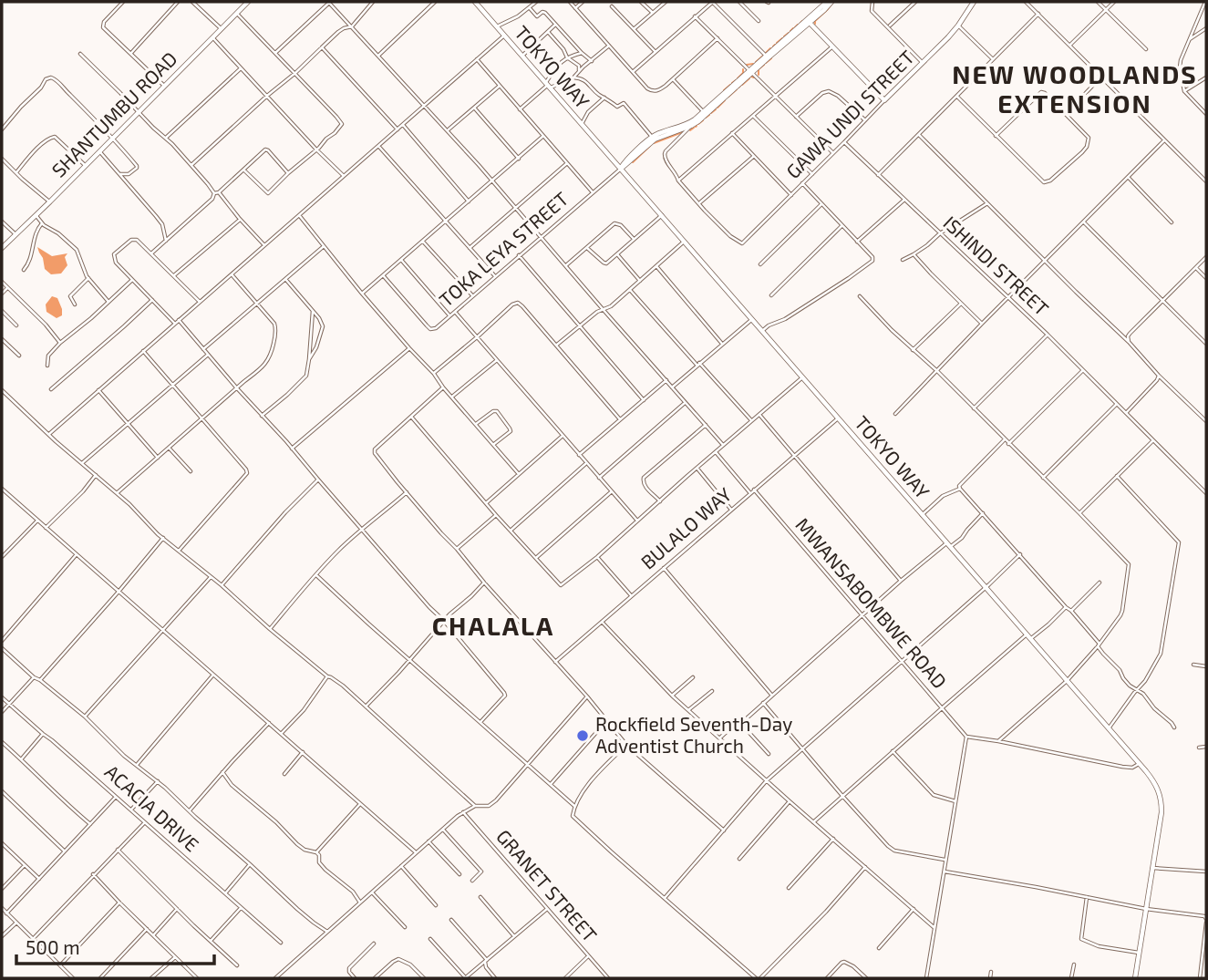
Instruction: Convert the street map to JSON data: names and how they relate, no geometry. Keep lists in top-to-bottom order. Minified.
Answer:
{"streets":{"street":["TOKYO WAY","SHANTUMBU ROAD","GAWA UNDI STREET","TOKA LEYA STREET","ISHINDI STREET","BULALO WAY","MWANSABOMBWE ROAD","ACACIA DRIVE","GRANET STREET"]},"crossings":[["TOKYO WAY","TOKA LEYA STREET"],["TOKYO WAY","BULALO WAY"],["GAWA UNDI STREET","ISHINDI STREET"],["BULALO WAY","MWANSABOMBWE ROAD"]],"districts":["NEW WOODLANDS EXTENSION","CHALALA"],"places":["Rockfield Seventh-Day Adventist Church"],"scale_bar":"500 m"}
